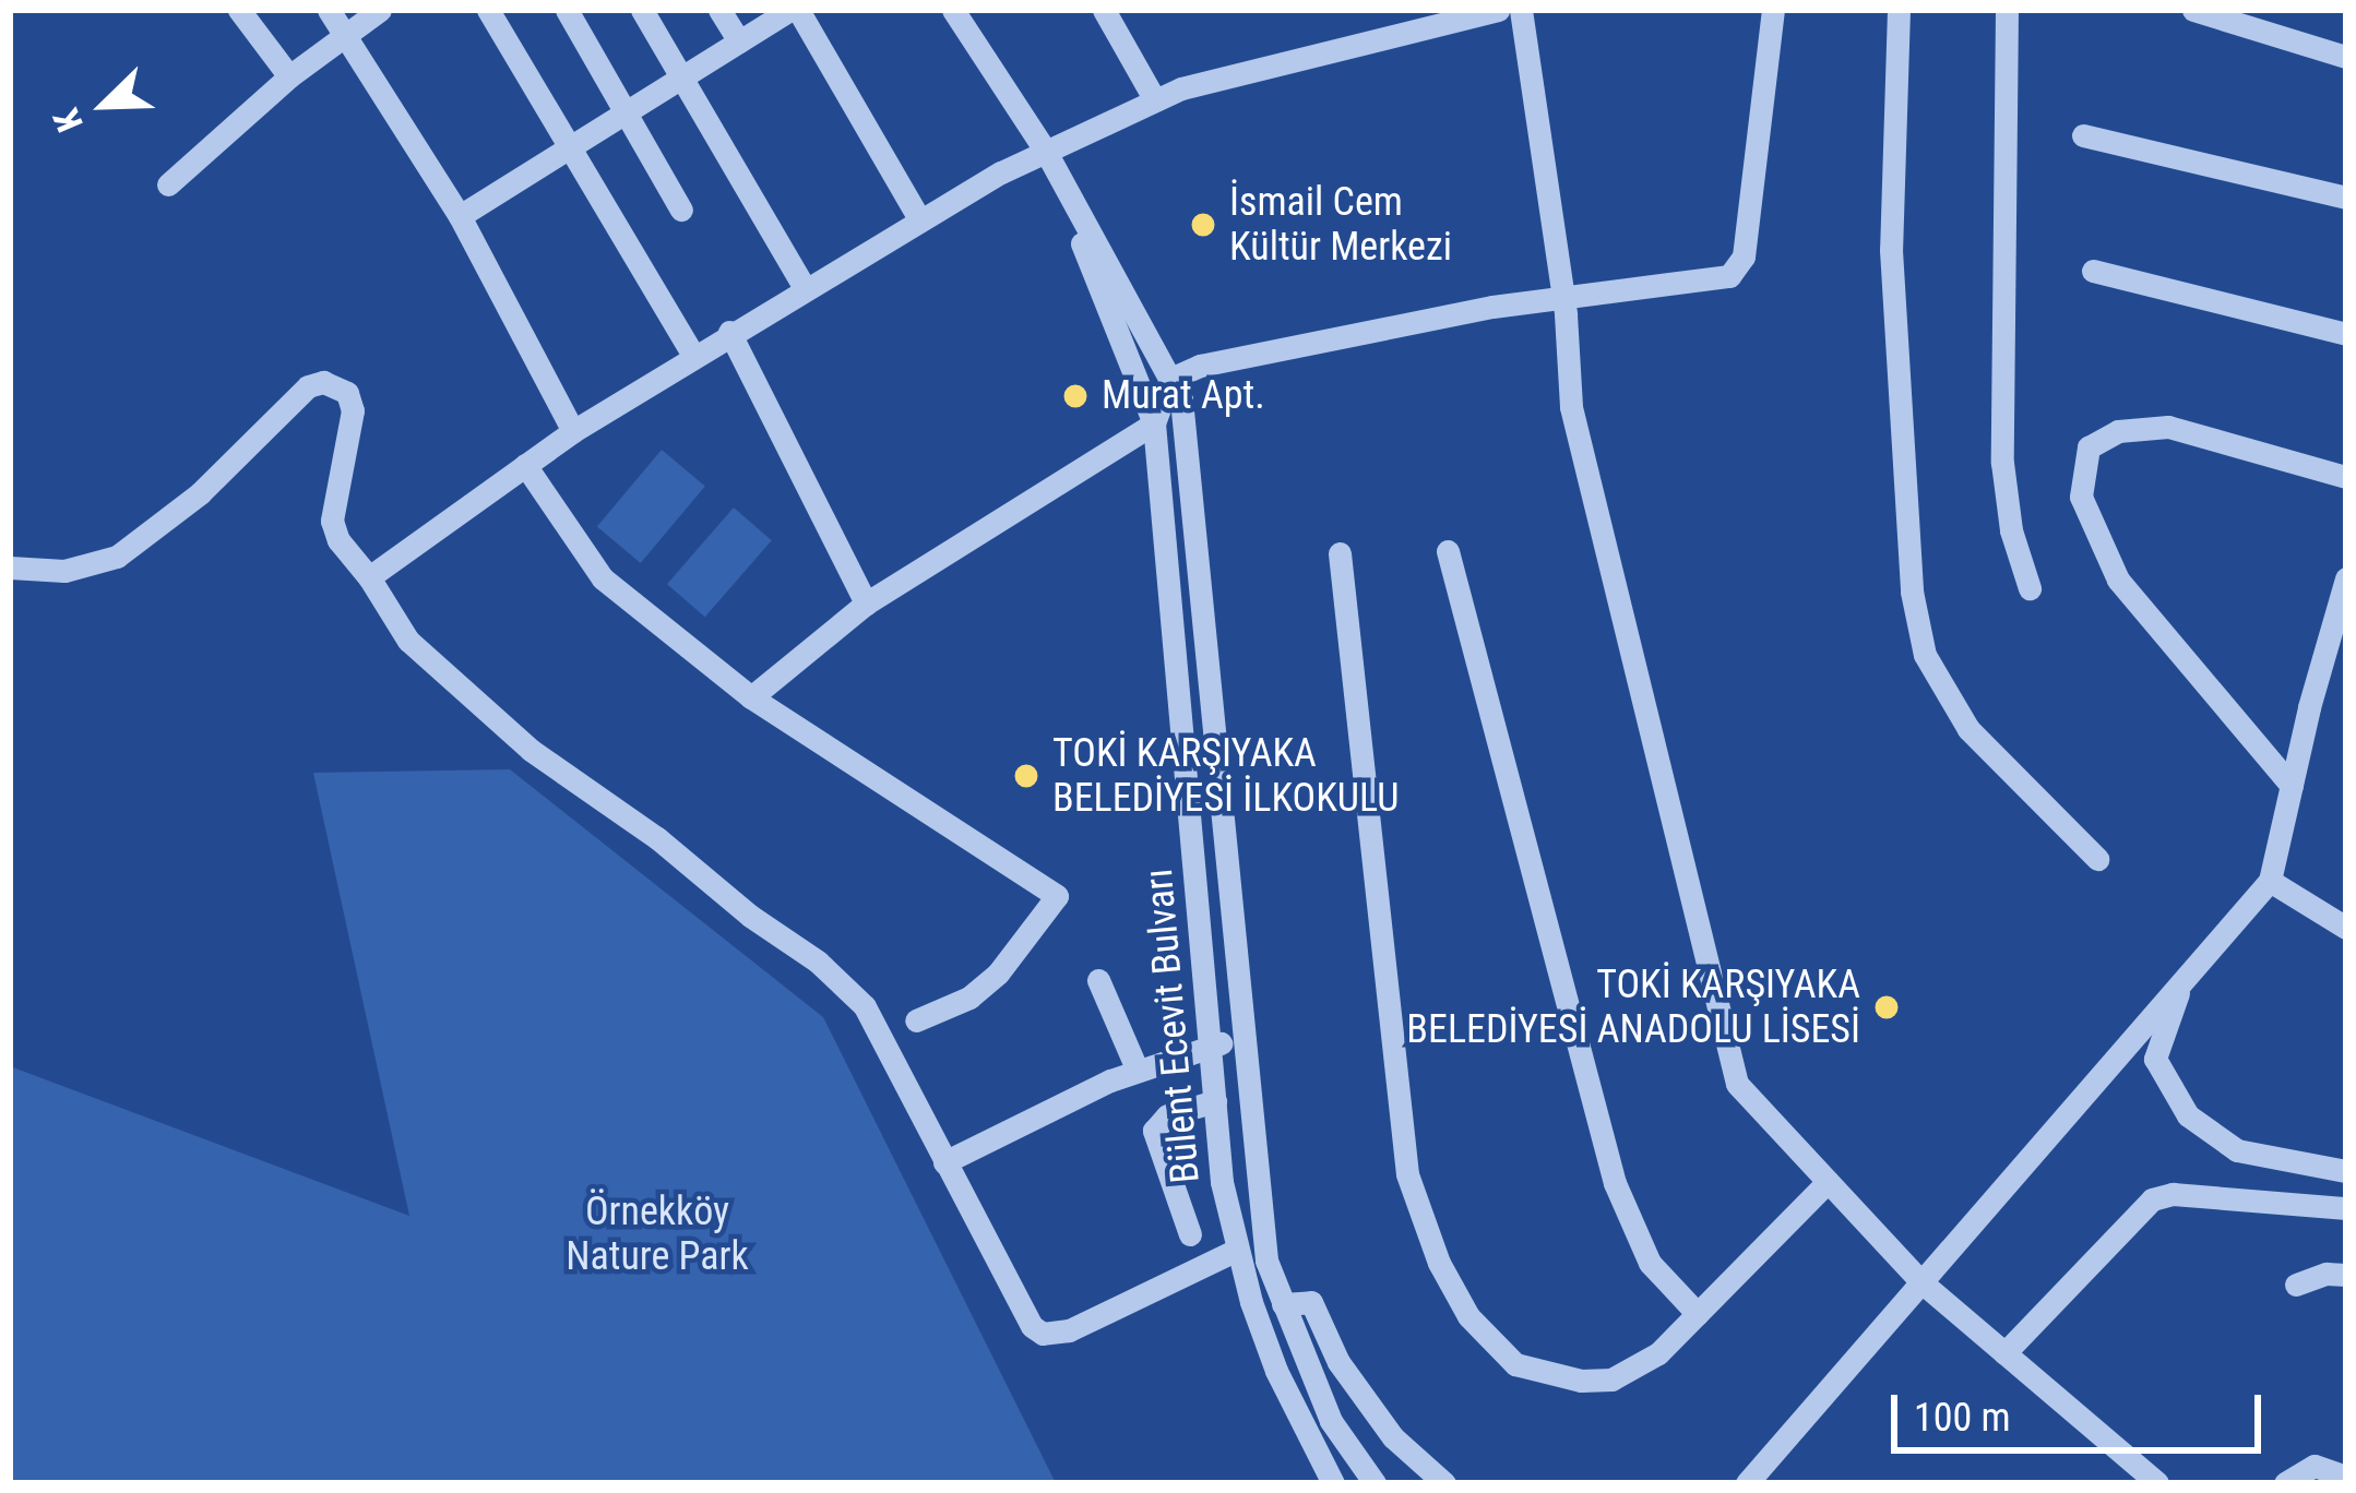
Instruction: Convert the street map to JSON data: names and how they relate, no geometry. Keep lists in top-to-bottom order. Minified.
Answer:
{"streets":{"street":["Bülent Ecevit Bulvarı"]},"parks":["Örnekköy Nature Park"],"places":["İsmail Cem Kültür Merkezi","Murat Apt.","TOKİ KARŞIYAKA BELEDİYESİ İLKOKULU","TOKİ KARŞIYAKA BELEDİYESİ ANADOLU LİSESİ"],"scale_bar":"100 m","north":"bottom left"}
